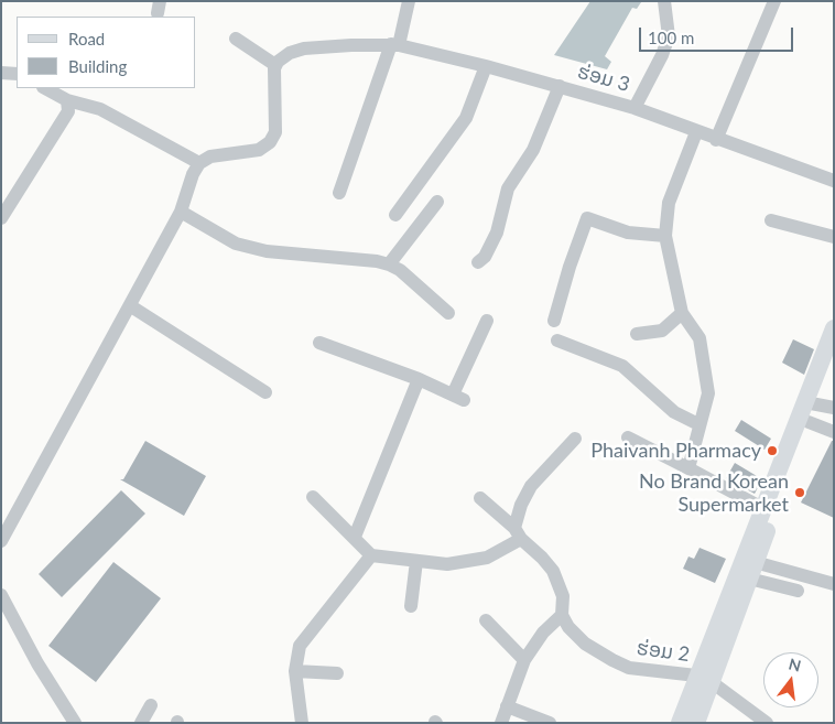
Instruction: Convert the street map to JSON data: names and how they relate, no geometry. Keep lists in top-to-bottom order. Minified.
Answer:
{"streets":{"street":["ຮ່ອມ 3","ຮ່ອມ 2"]},"places":["Phaivanh Pharmacy","No Brand Korean Supermarket"],"legend":["Road","Building"],"scale_bar":"100 m","north":"top"}
